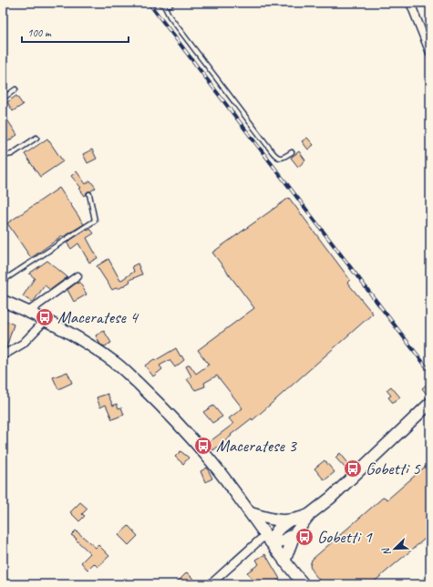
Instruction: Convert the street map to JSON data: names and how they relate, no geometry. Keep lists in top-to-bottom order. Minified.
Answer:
{"places":{"bus stop":["Maceratese 4","Maceratese 3","Gobetti 5","Gobetti 1"]},"scale_bar":"100 m","north":"bottom left"}
